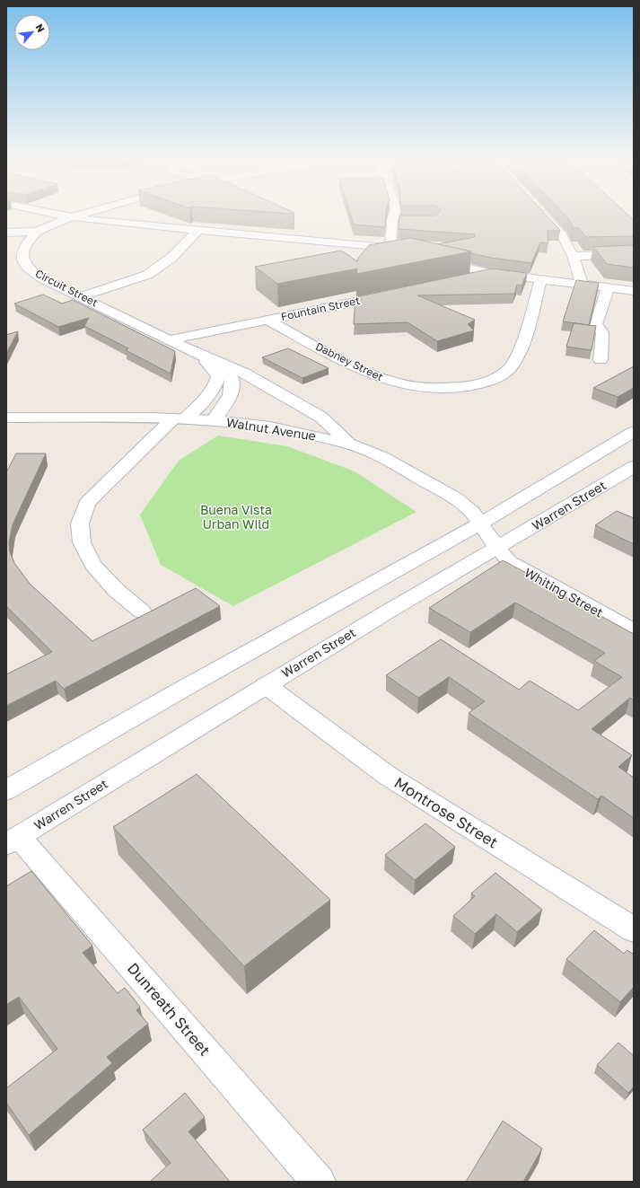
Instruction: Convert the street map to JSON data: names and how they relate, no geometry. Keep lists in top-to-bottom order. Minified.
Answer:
{"streets":{"street":["Circuit Street","Fountain Street","Dabney Street","Walnut Avenue","Warren Street","Whiting Street","Montrose Street","Dunreath Street"]},"crossings":[["Circuit Street","Fountain Street"],["Circuit Street","Walnut Avenue"],["Fountain Street","Dabney Street"],["Walnut Avenue","Warren Street"],["Walnut Avenue","Whiting Street"],["Warren Street","Whiting Street"],["Warren Street","Montrose Street"],["Warren Street","Dunreath Street"]],"parks":["Buena Vista Urban Wild"],"north":"top right"}
